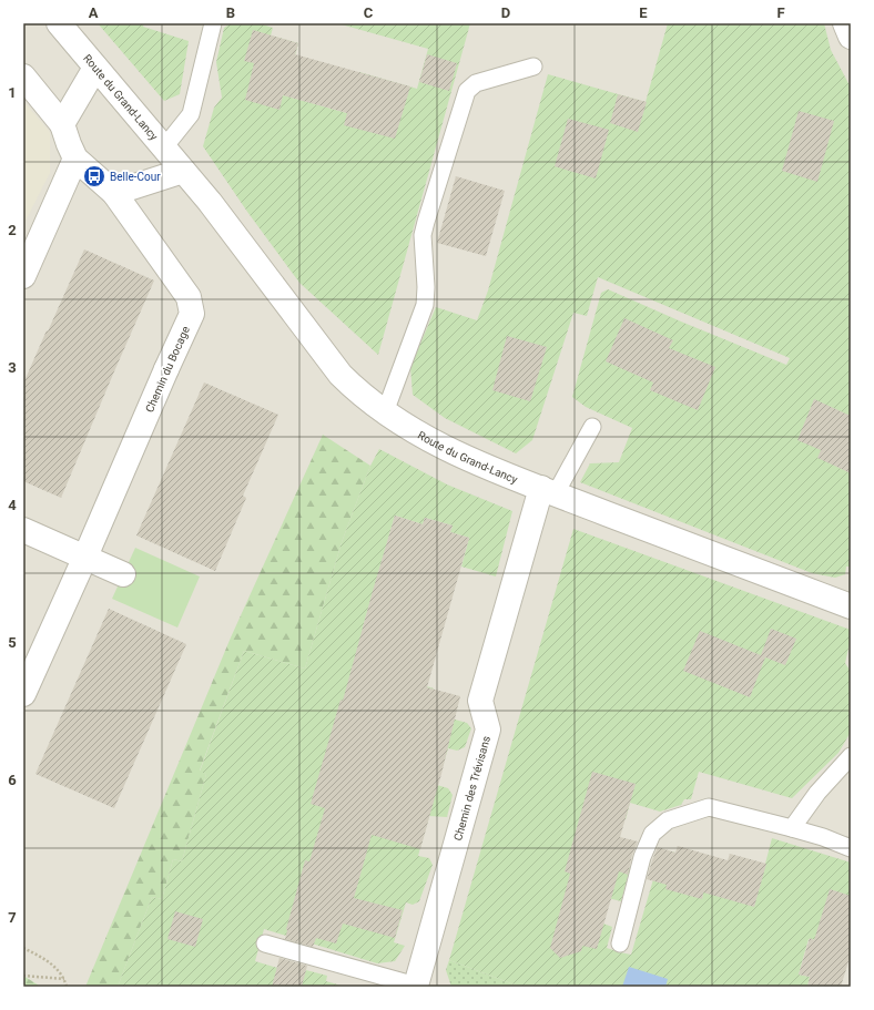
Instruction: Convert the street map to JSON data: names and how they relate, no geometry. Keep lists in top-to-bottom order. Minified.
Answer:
{"streets":{"street":["Route du Grand-Lancy","Chemin du Bocage","Chemin des Trévisans"]},"crossings":[["Route du Grand-Lancy","Chemin des Trévisans"]],"places":{"bus stop":["Belle-Cour"]},"grid":{"columns":["A","B","C","D","E","F"],"rows":["1","2","3","4","5","6","7"]}}
